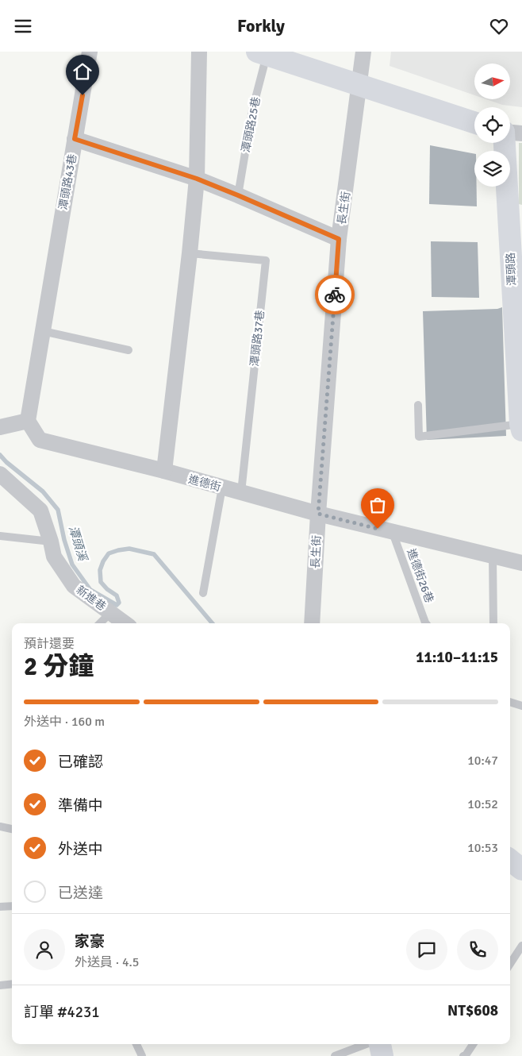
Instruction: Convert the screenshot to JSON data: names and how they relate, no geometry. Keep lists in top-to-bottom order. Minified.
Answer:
{"streets":{"street":["潭頭路43巷","長生街","潭頭路","進德街","新進巷"],"lane":["潭頭路25巷","潭頭路37巷","進德街26巷"]},"crossings":[["長生街","進德街"],["潭頭路37巷","進德街"],["進德街","進德街26巷"]],"water":["潭頭溪"],"north":"right","page":{"header":"Forkly","heading":["2 分鐘","預計還要","11:10–11:15"],"panel":["家豪","外送員 · 4.5","訂單 #4231","NT$608"],"bar":"外送中 · 160 m","list":[["已確認","10:47"],["準備中","10:52"],["外送中","10:53"],"已送達"]}}
